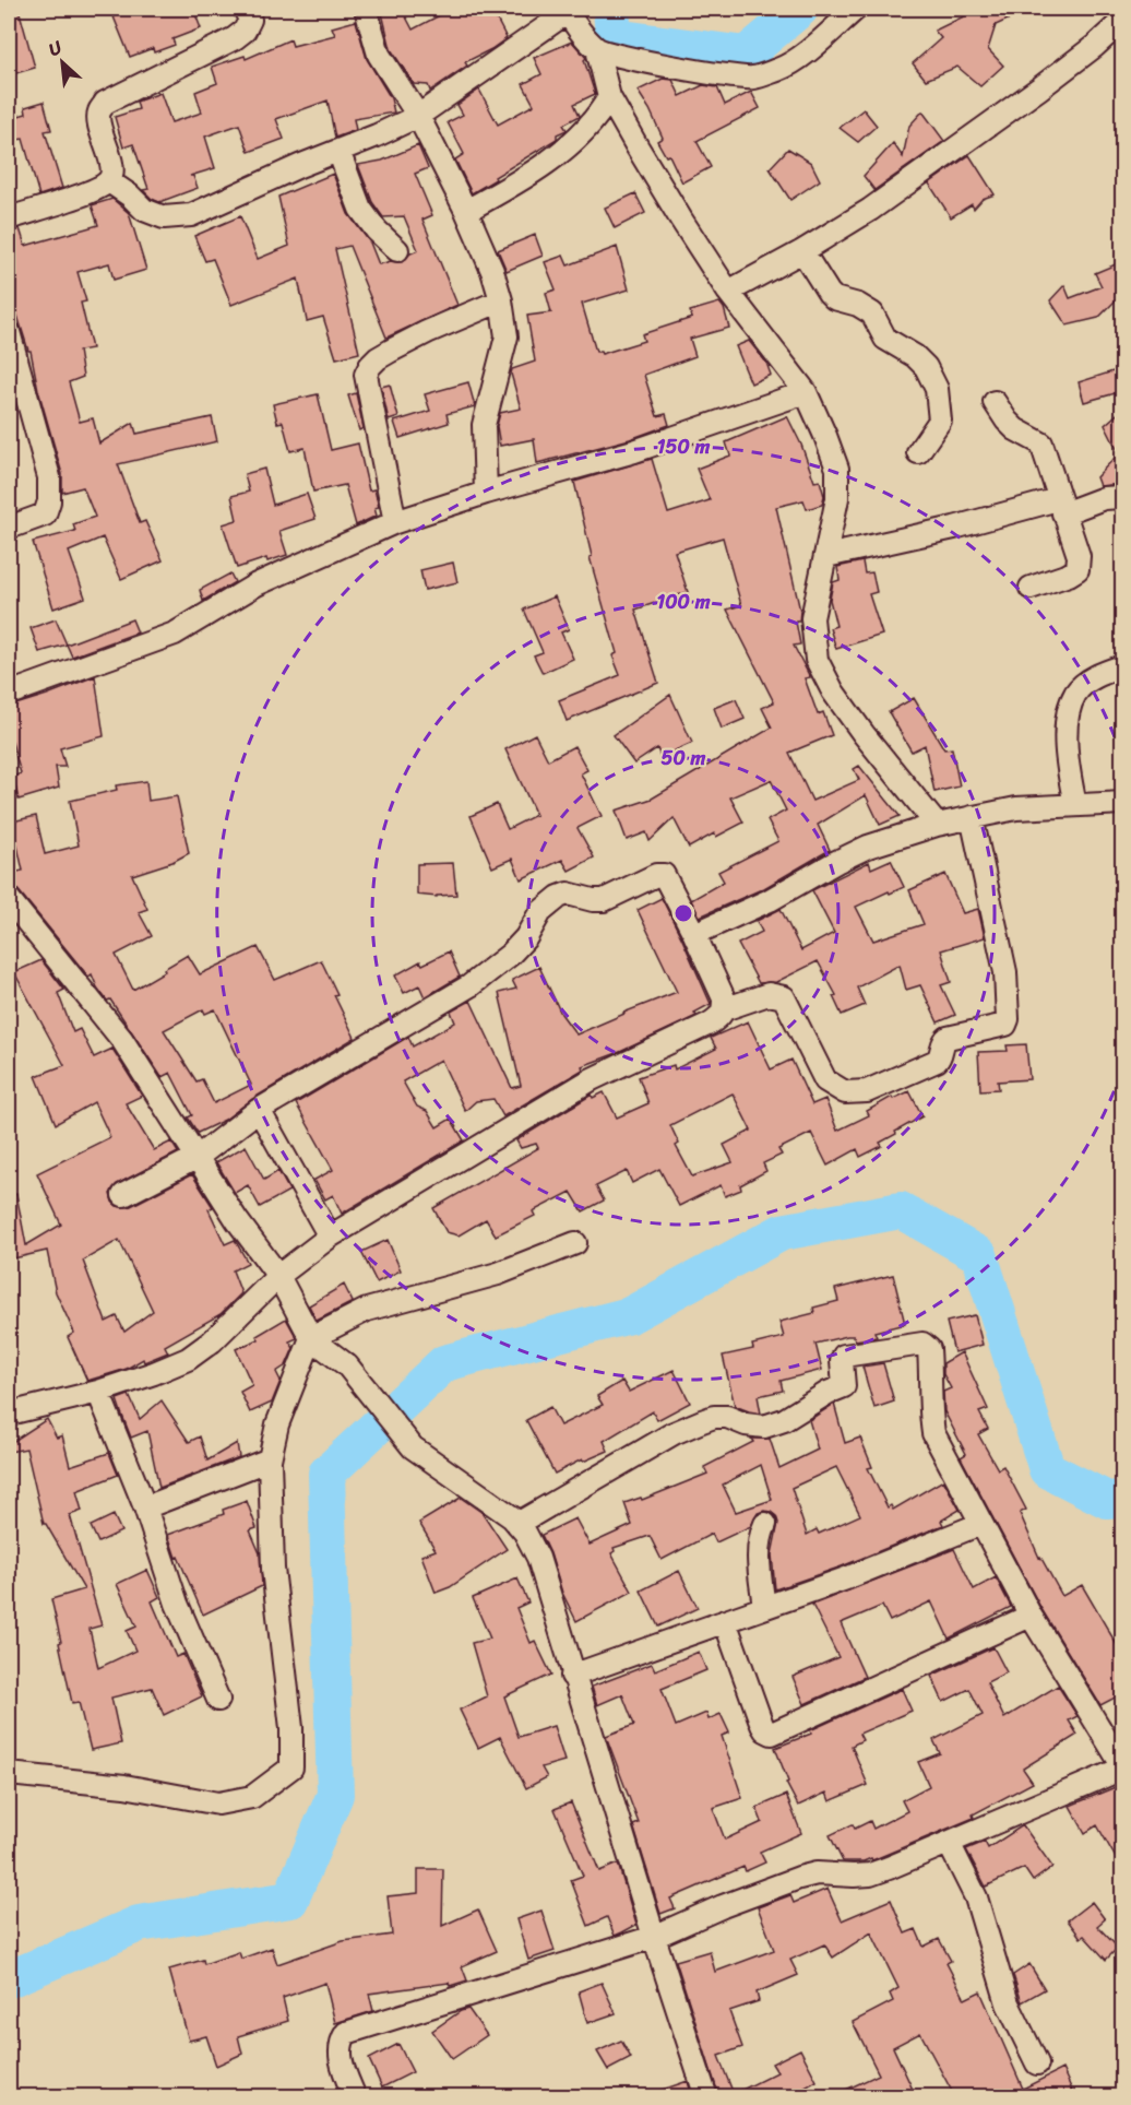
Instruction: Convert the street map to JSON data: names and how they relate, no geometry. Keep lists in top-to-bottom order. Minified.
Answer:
{"north":"top left","rings":["150 m","100 m","50 m"]}
